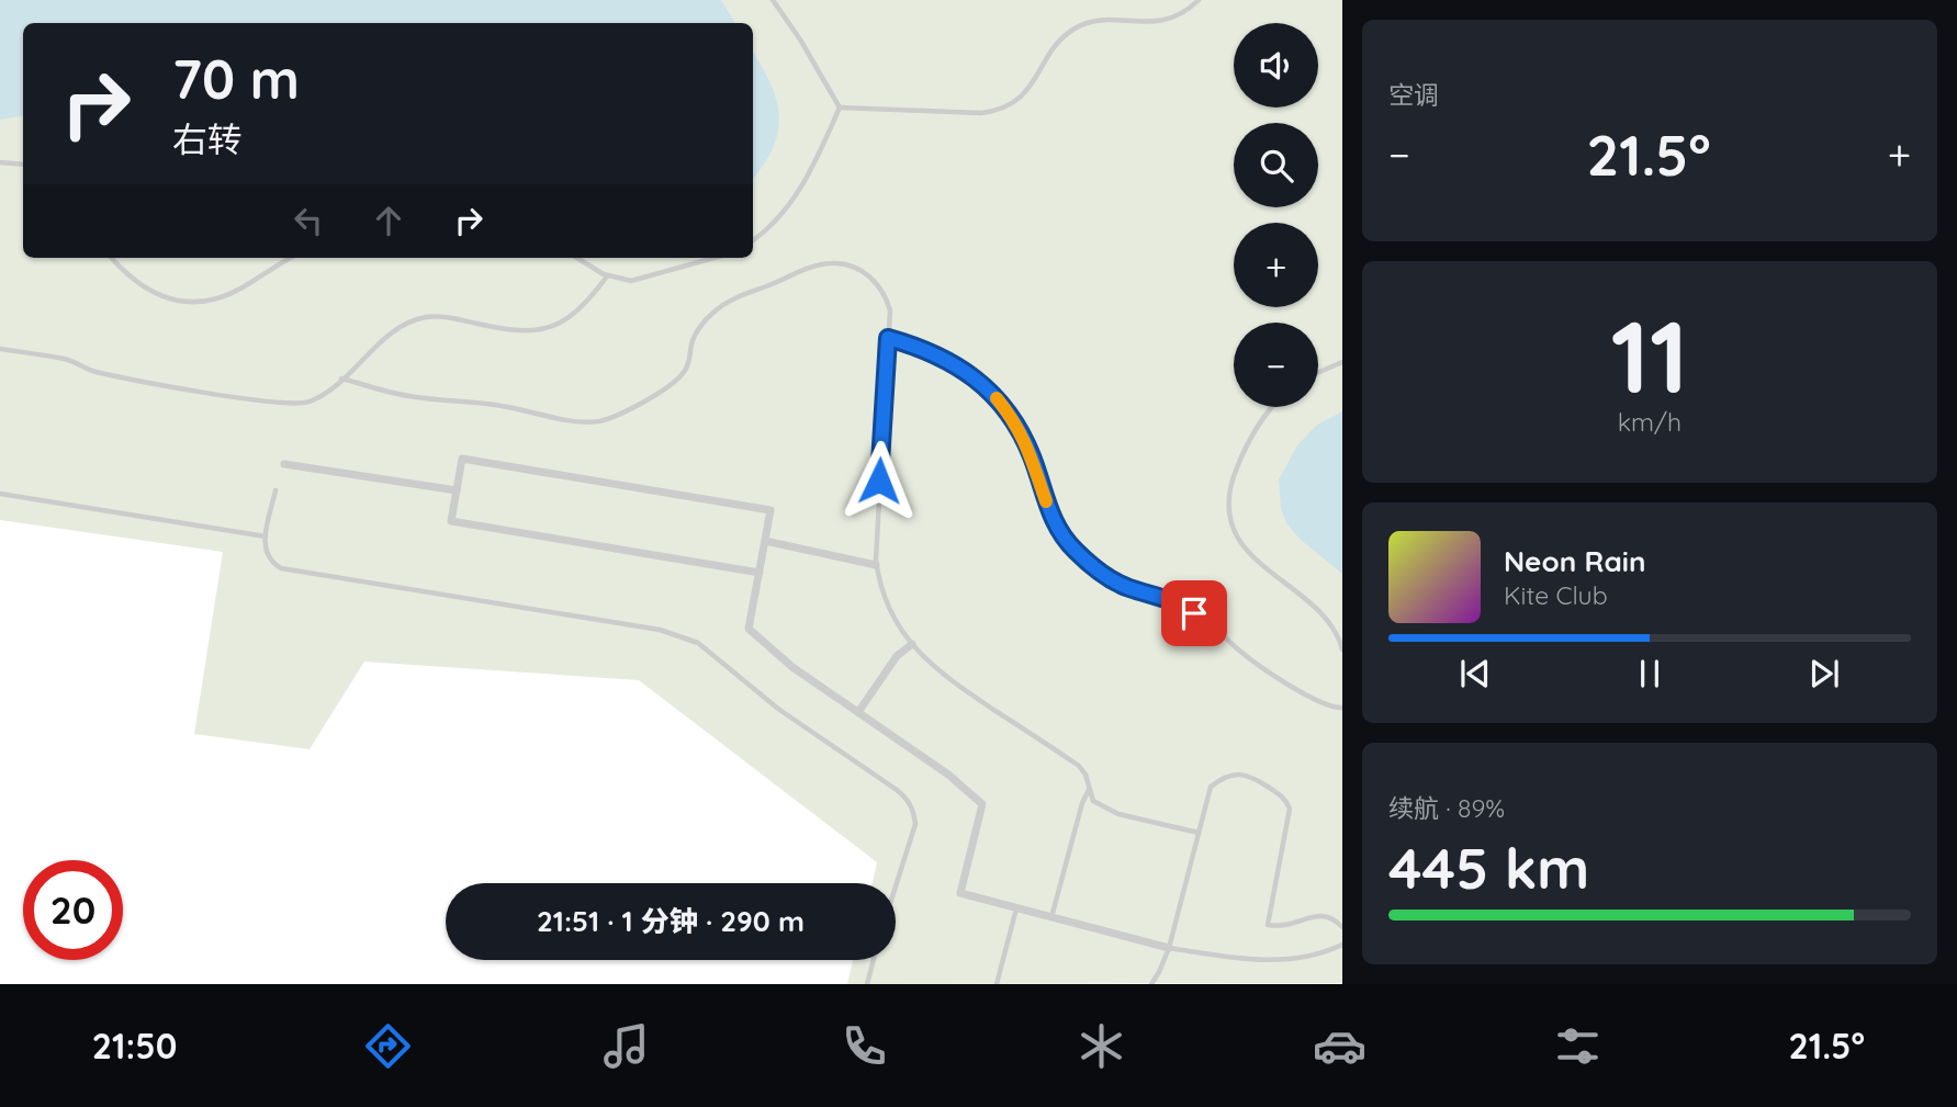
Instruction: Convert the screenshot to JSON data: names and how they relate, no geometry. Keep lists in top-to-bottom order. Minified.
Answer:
{"page":{"tile":["空调",["11","km/h"],["续航 · 89%","445 km"]],"map_buttons":["+","−"],"turn":["70 m","右转"],"heat":["−","21.5°","+"],"song":["Neon Rain","Kite Club"],"limit":"20","trip":"21:51 · 1 分钟 · 290 m","tabs":["21:50","21.5°"]}}
